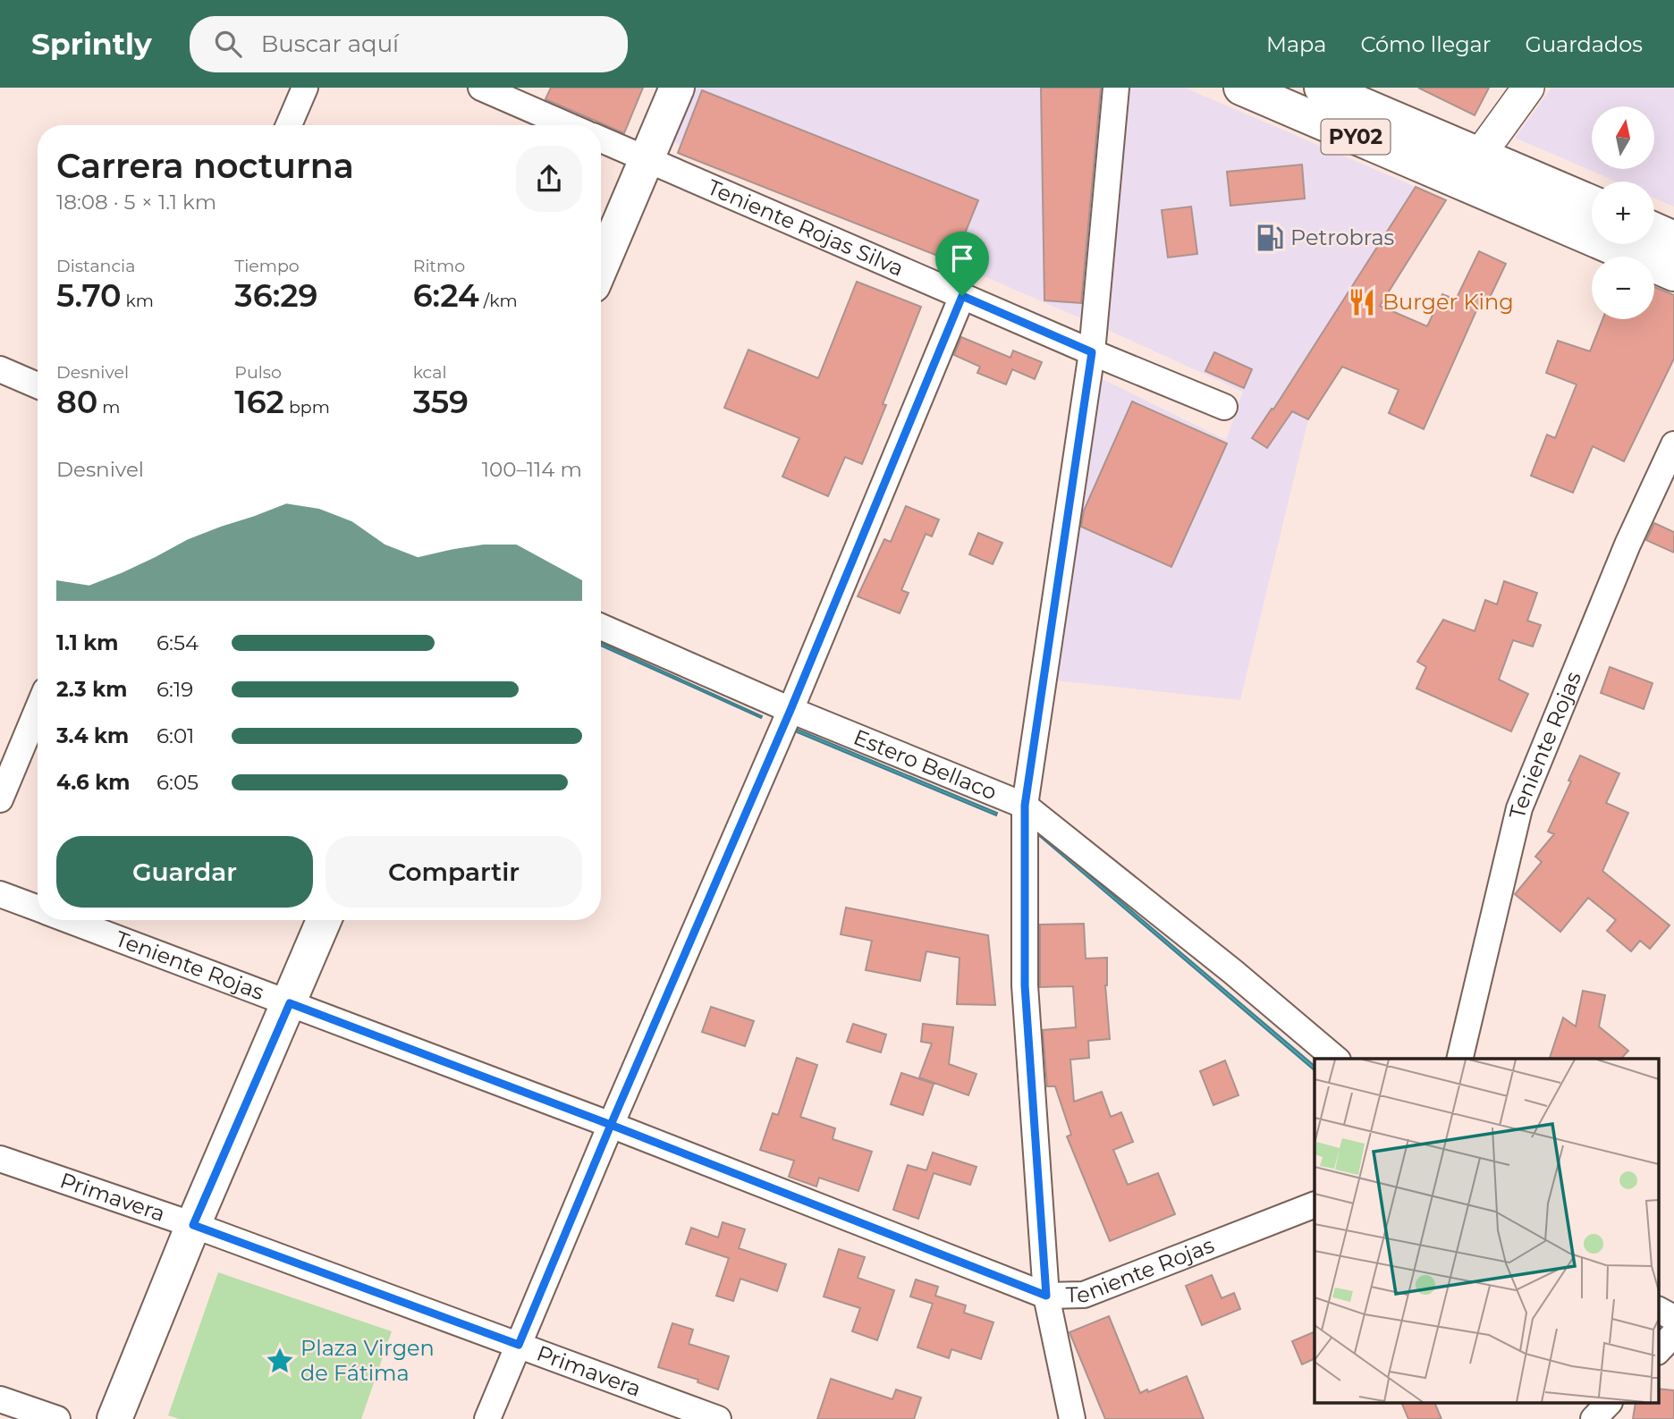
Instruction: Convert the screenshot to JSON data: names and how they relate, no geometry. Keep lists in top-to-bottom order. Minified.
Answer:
{"streets":{"main road":["PY02"],"street":["Teniente Rojas Silva","Teniente Rojas","Estero Bellaco","Primavera"]},"places":{"fuel station":["Petrobras"],"restaurant":["Burger King"],"place":["Plaza Virgen de Fátima"]},"north":"top","page":{"header":"Sprintly","search":"Buscar aquí","nav":["Mapa","Cómo llegar","Guardados"],"map_buttons":["+","−"],"heading":["Carrera nocturna","18:08 · 5 × 1.1 km"],"stats":[["Distancia","5.70 km"],["Tiempo","36:29"],["Ritmo","6:24 /km"],["Desnivel","80 m"],["Pulso","162 bpm"],["kcal","359"]],"chart":["Desnivel","100–114 m"],"list":[{"name":"1.1 km","note":"6:54"},{"name":"2.3 km","note":"6:19"},{"name":"3.4 km","note":"6:01"},{"name":"4.6 km","note":"6:05"}],"buttons":["Guardar","Compartir"]}}
